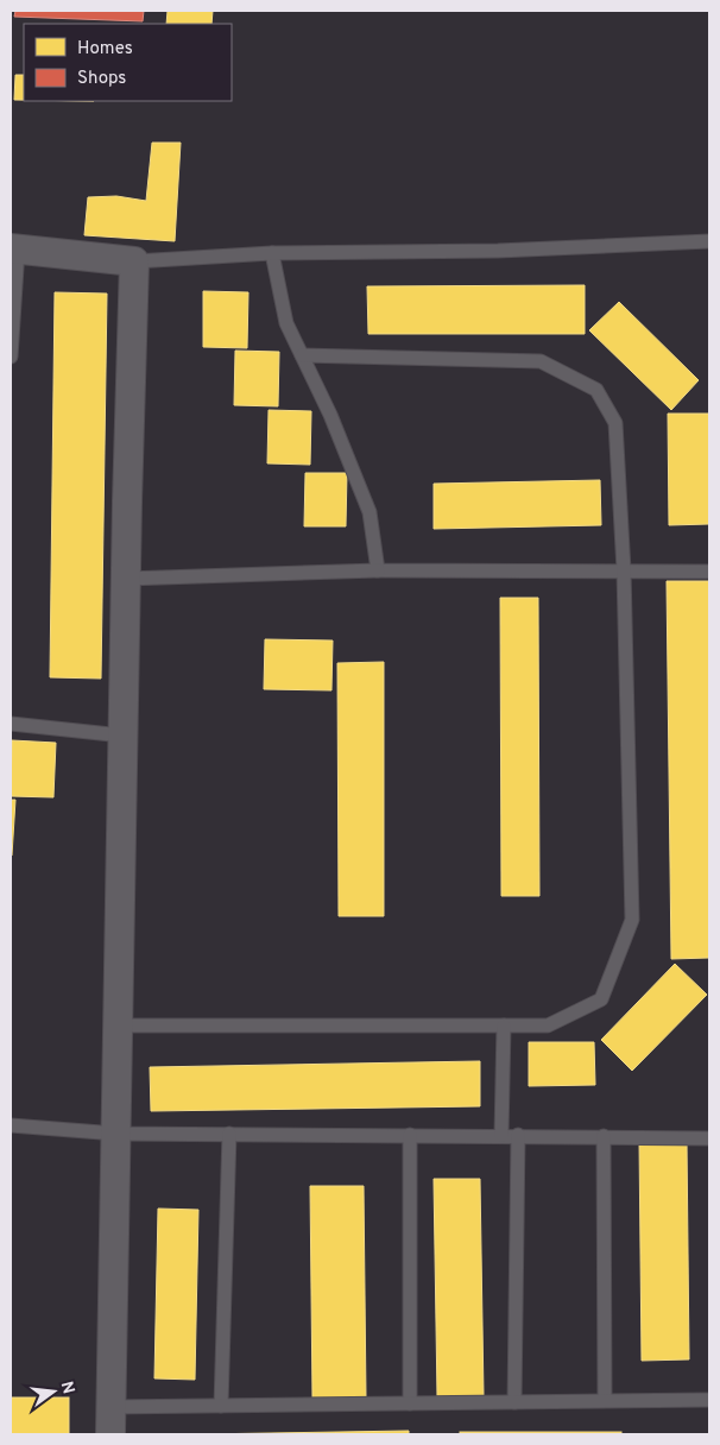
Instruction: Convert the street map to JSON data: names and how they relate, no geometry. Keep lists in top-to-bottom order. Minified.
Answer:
{"legend":["Homes","Shops"],"north":"right"}
